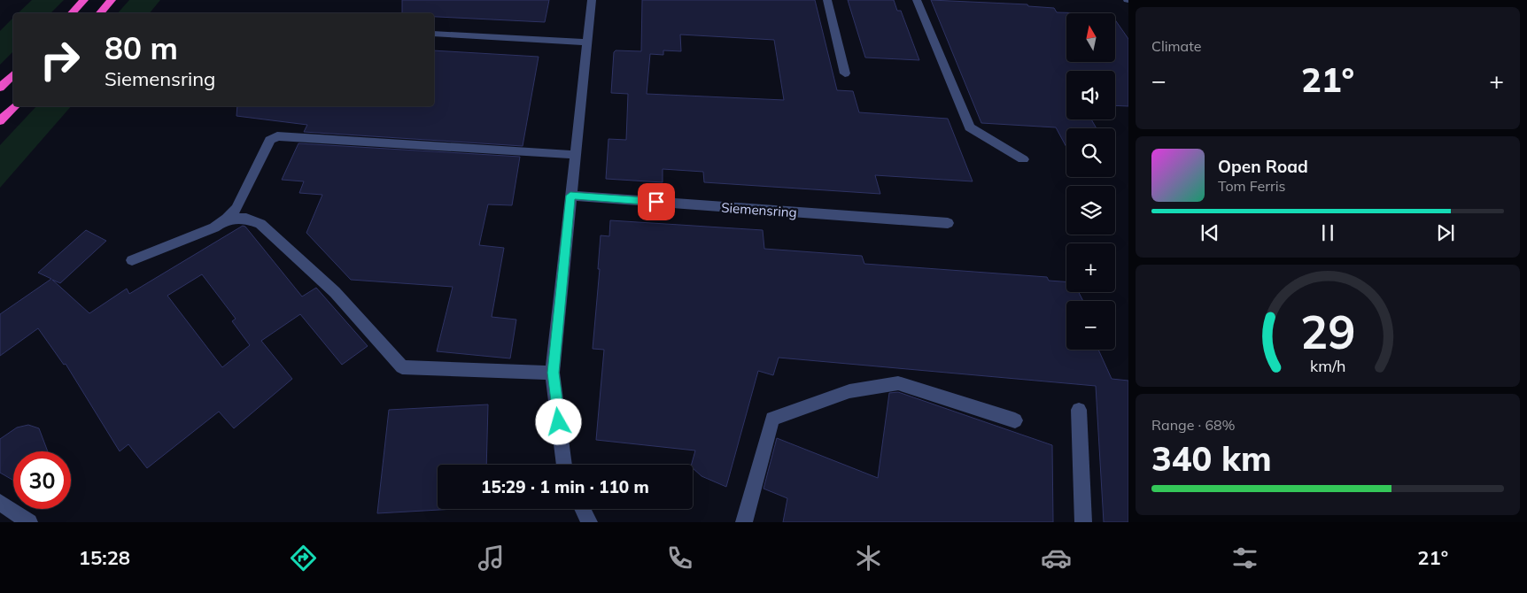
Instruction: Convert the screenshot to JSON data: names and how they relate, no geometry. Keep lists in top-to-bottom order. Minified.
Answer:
{"streets":{"street":["Siemensring"]},"north":"top","page":{"tile":["Climate",["Range · 68%","340 km"]],"map_buttons":["+","−"],"turn":["80 m","Siemensring"],"heat":["−","21°","+"],"song":["Open Road","Tom Ferris"],"limit":"30","trip":"15:29 · 1 min · 110 m","tabs":["15:28","21°"],"gauge":["29","km/h"]}}
